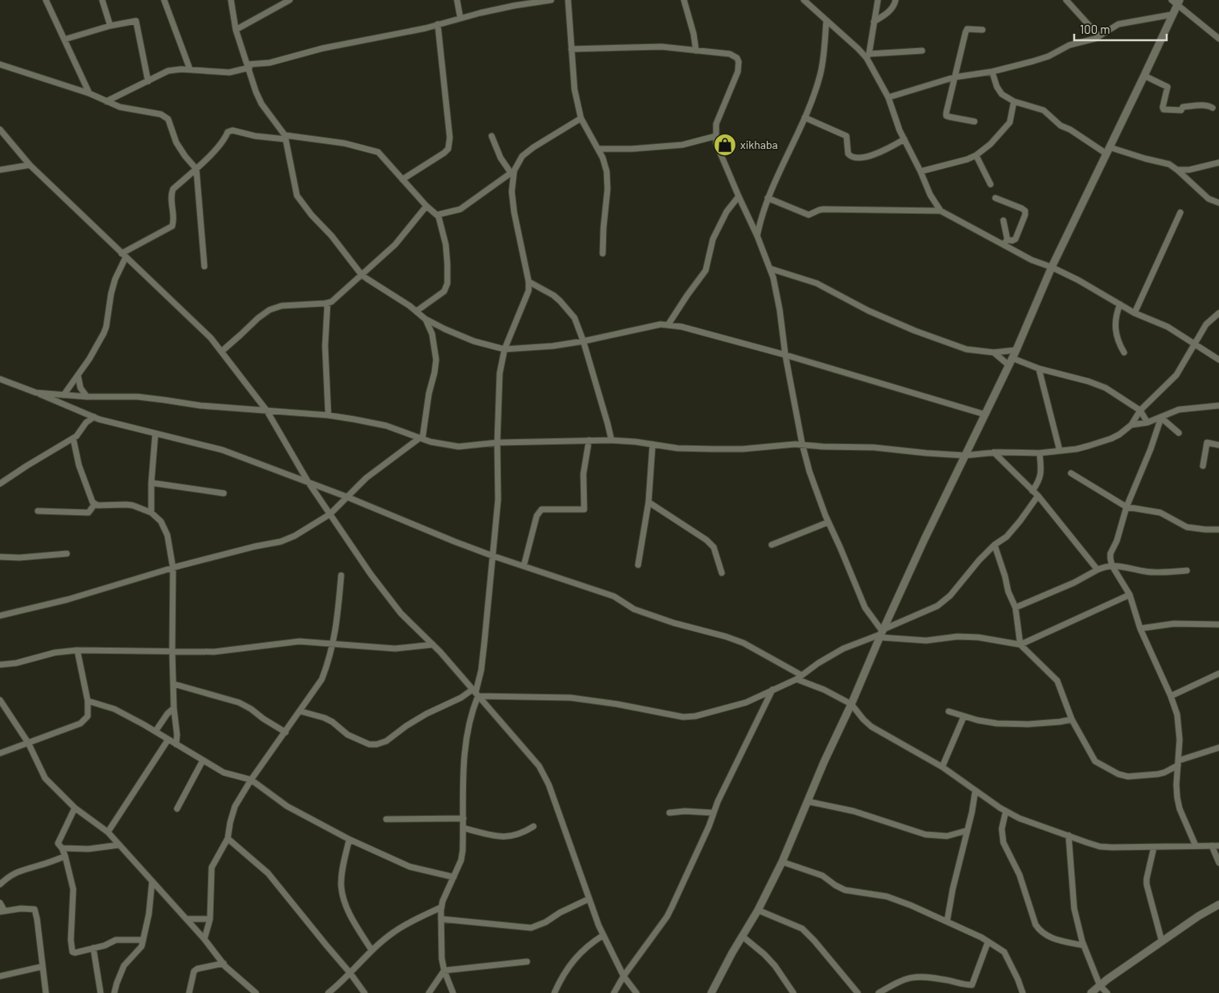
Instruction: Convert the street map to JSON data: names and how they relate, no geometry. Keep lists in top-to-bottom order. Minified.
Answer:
{"places":{"shop":["xikhaba"]},"scale_bar":"100 m"}
